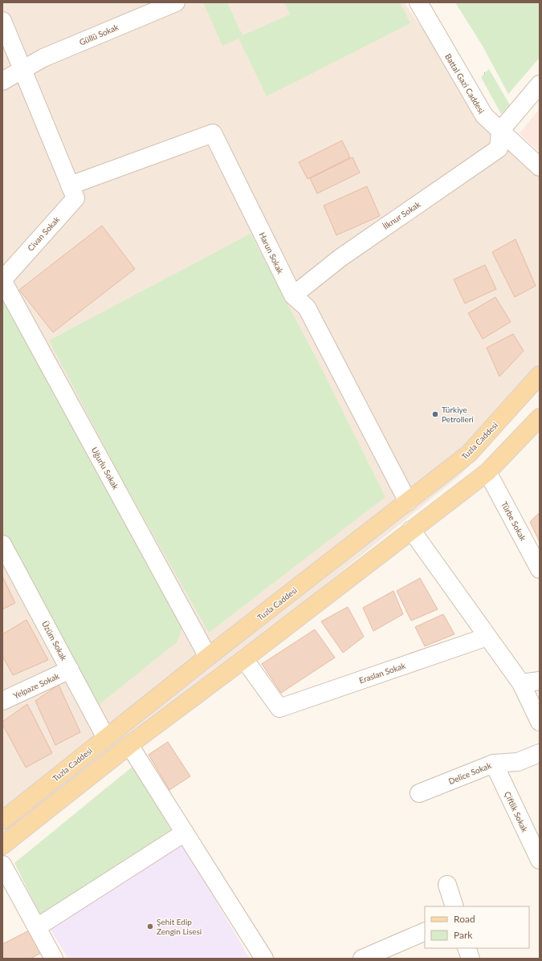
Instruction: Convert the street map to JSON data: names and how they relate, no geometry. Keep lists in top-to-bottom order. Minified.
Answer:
{"streets":{"main road":["Tuzla Caddesi"],"street":["Güllü Sokak","Battal Gazi Caddesi","İlknur Sokak","Civan Sokak","Harun Sokak","Uğurlu Sokak","Türbe Sokak","Üzüm Sokak","Eraslan Sokak","Yelpaze Sokak","Delice Sokak","Çiftlik Sokak"]},"crossings":[["Battal Gazi Caddesi","İlknur Sokak"],["İlknur Sokak","Harun Sokak"],["Civan Sokak","Harun Sokak"],["Civan Sokak","Uğurlu Sokak"],["Harun Sokak","Tuzla Caddesi"],["Tuzla Caddesi","Uğurlu Sokak"],["Tuzla Caddesi","Üzüm Sokak"],["Üzüm Sokak","Yelpaze Sokak"],["Delice Sokak","Çiftlik Sokak"]],"places":["Türkiye Petrolleri","Şehit Edip Zengin Lisesi"],"legend":["Road","Park"]}
